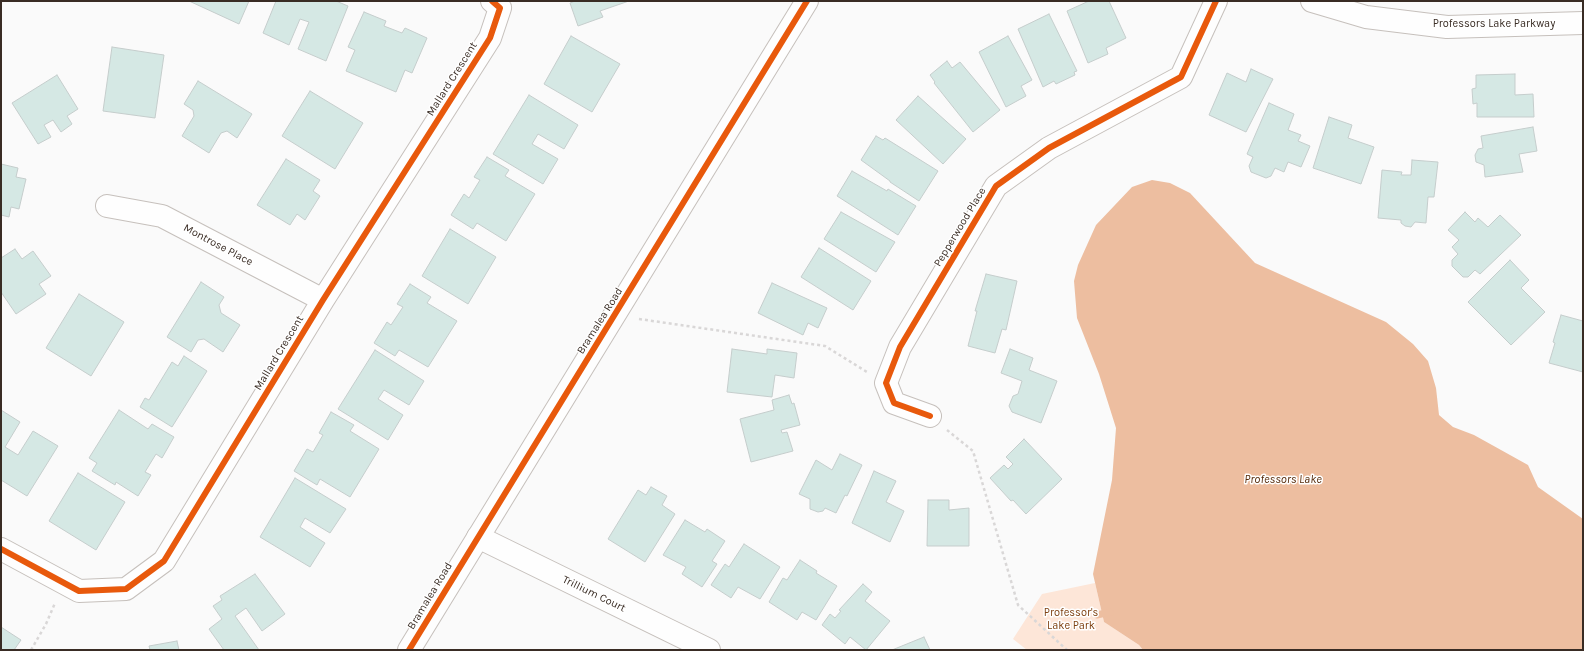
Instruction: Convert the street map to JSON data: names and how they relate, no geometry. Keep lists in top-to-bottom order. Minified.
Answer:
{"streets":{"street":["Professors Lake Parkway","Mallard Crescent","Pepperwood Place","Montrose Place","Bramalea Road","Trillium Court"]},"crossings":[["Mallard Crescent","Montrose Place"],["Bramalea Road","Trillium Court"]],"water":["Professors Lake"],"parks":["Professor's Lake Park"]}
